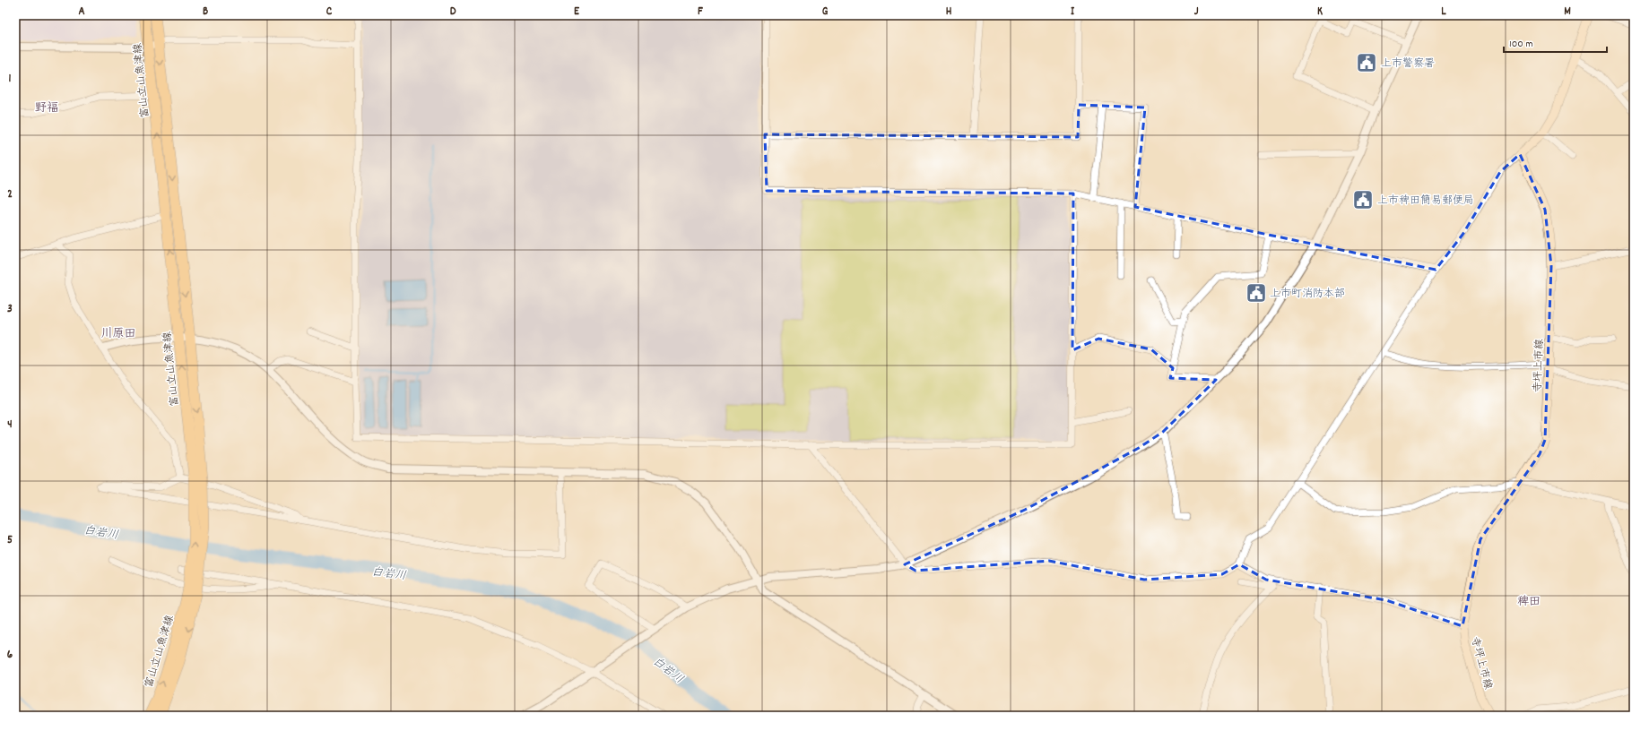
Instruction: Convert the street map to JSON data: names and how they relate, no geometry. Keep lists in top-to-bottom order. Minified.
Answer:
{"streets":{"main road":["富山立山魚津線","寺坪上市線"]},"districts":["野福","川原田","稗田"],"water":["白岩川"],"places":{"public building":["上市警察署","上市稗田簡易郵便局","上市町消防本部"]},"scale_bar":"100 m","grid":{"columns":["A","B","C","D","E","F","G","H","I","J","K","L","M"],"rows":["1","2","3","4","5","6"]}}
